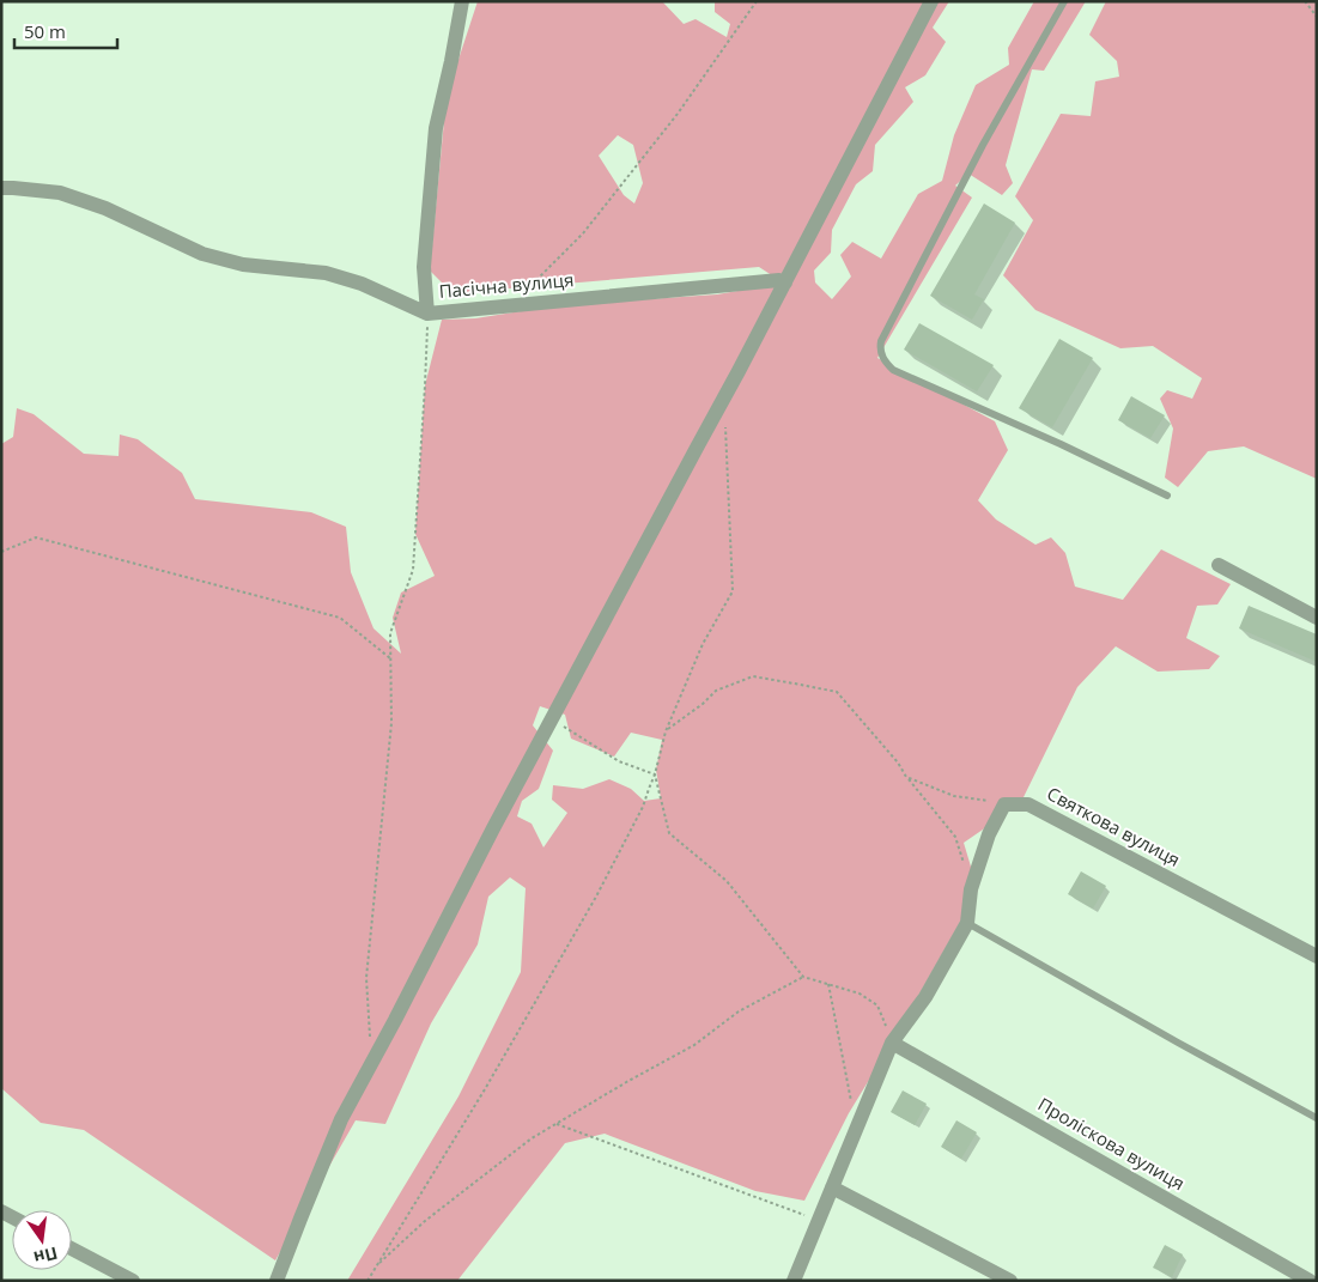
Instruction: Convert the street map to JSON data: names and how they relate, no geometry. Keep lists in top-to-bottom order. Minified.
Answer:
{"streets":{"street":["Пасічна вулиця","Святкова вулиця","Проліскова вулиця"]},"scale_bar":"50 m","north":"bottom"}
